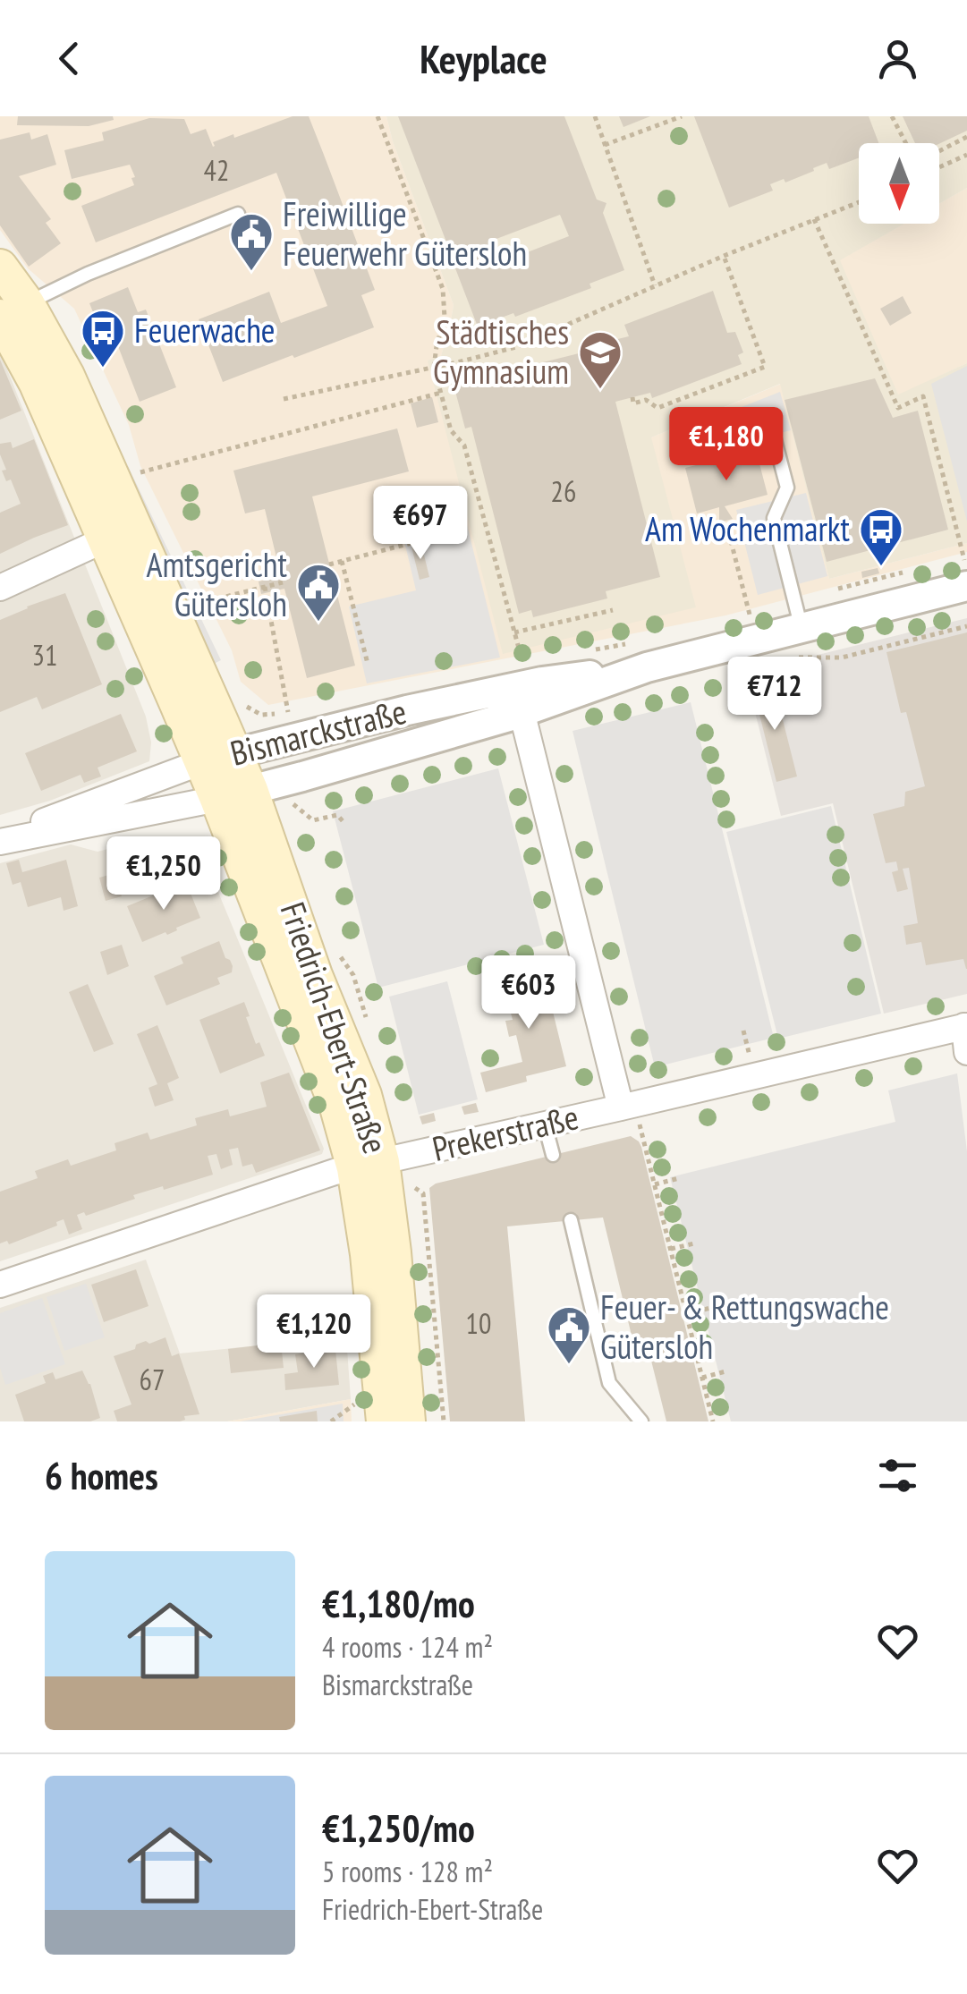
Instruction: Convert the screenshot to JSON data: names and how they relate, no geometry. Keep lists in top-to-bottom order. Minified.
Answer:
{"streets":{"main road":["Friedrich-Ebert-Straße"],"street":["Bismarckstraße","Prekerstraße"]},"crossings":[["Bismarckstraße","Friedrich-Ebert-Straße"],["Friedrich-Ebert-Straße","Prekerstraße"]],"places":{"public building":["Freiwillige Feuerwehr Gütersloh","Amtsgericht Gütersloh","Feuer- & Rettungswache Gütersloh"],"bus stop":["Feuerwache","Am Wochenmarkt"],"school or university":["Städtisches Gymnasium"]},"house_numbers":["42","26","31","10","67"],"north":"bottom","page":{"header":"Keyplace","price":["€1,180","€697","€712","€1,250","€603","€1,120"],"heading":"6 homes","list":[{"name":"€1,180/mo","note":"4 rooms · 124 m² · Bismarckstraße"},{"name":"€1,250/mo","note":"5 rooms · 128 m² · Friedrich-Ebert-Straße"}]}}
